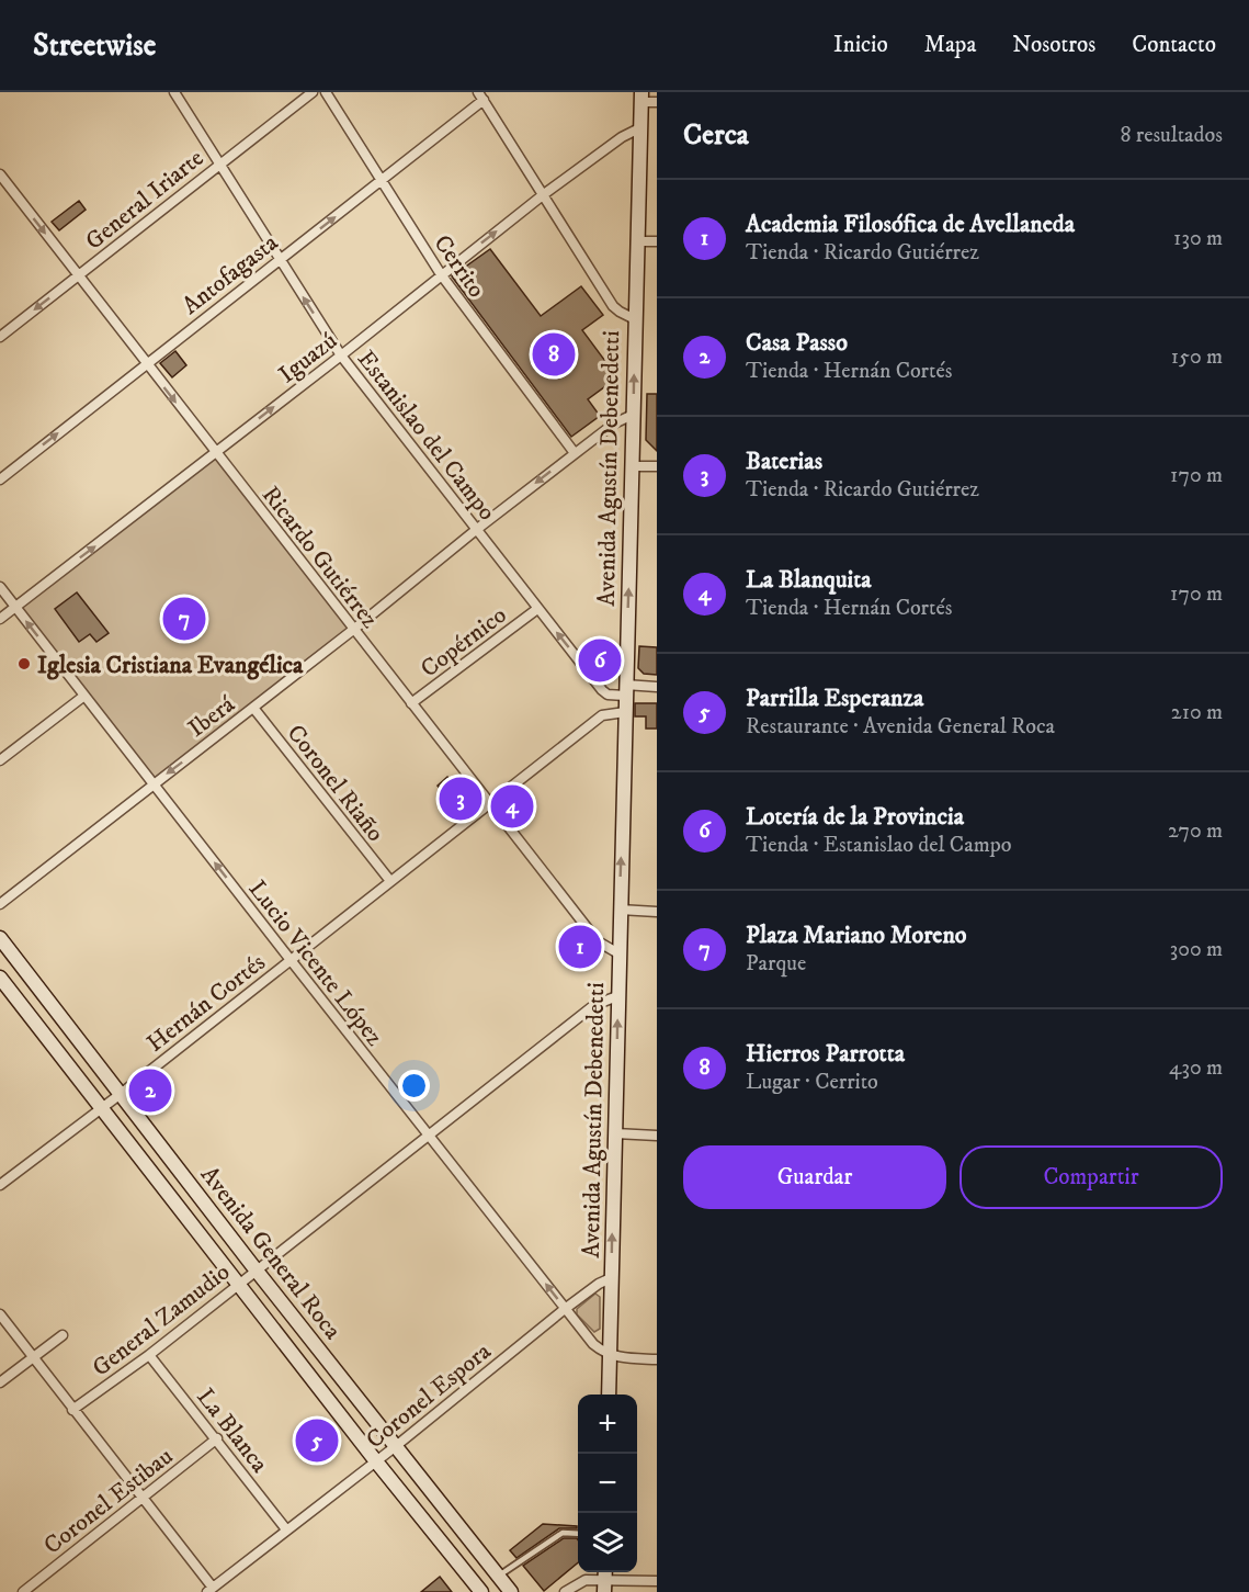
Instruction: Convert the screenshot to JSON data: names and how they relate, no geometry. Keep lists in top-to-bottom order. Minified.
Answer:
{"streets":{"main road":["Avenida Agustín Debenedetti","Avenida General Roca"],"street":["General Iriarte","Cerrito","Antofagasta","Iguazú","Estanislao del Campo","Ricardo Gutiérrez","Copérnico","Iberá","Coronel Riaño","Lucio Vicente López","Hernán Cortés","General Zamudio","Coronel Espora","La Blanca","Coronel Estibau"]},"crossings":[["General Iriarte","Estanislao del Campo"],["General Iriarte","Ricardo Gutiérrez"],["Cerrito","Antofagasta"],["Cerrito","Iguazú"],["Cerrito","Iberá"],["Antofagasta","Estanislao del Campo"],["Antofagasta","Ricardo Gutiérrez"],["Iguazú","Estanislao del Campo"],["Iguazú","Avenida Agustín Debenedetti"],["Iguazú","Ricardo Gutiérrez"],["Iguazú","Lucio Vicente López"],["Estanislao del Campo","Avenida Agustín Debenedetti"],["Estanislao del Campo","Copérnico"],["Estanislao del Campo","Iberá"],["Avenida Agustín Debenedetti","Ricardo Gutiérrez"],["Avenida Agustín Debenedetti","Iberá"],["Avenida Agustín Debenedetti","Lucio Vicente López"],["Avenida Agustín Debenedetti","Hernán Cortés"],["Avenida Agustín Debenedetti","General Zamudio"],["Avenida Agustín Debenedetti","Coronel Espora"],["Ricardo Gutiérrez","Copérnico"],["Ricardo Gutiérrez","Iberá"],["Ricardo Gutiérrez","Hernán Cortés"],["Iberá","Coronel Riaño"],["Iberá","Lucio Vicente López"],["Coronel Riaño","Hernán Cortés"],["Lucio Vicente López","Hernán Cortés"],["Lucio Vicente López","General Zamudio"],["Lucio Vicente López","Coronel Espora"],["Hernán Cortés","Avenida General Roca"],["Avenida General Roca","General Zamudio"],["Avenida General Roca","Coronel Espora"],["General Zamudio","La Blanca"],["Coronel Espora","La Blanca"],["La Blanca","Coronel Estibau"]],"one_way":["Antofagasta","Iguazú","Avenida Agustín Debenedetti","Lucio Vicente López"],"places":["Iglesia Cristiana Evangélica"],"page":{"header":"Streetwise","nav":["Inicio","Mapa","Nosotros","Contacto"],"heading":["Cerca","8 resultados"],"list":[{"mark":"1","name":"Academia Filosófica de Avellaneda","note":"Tienda · Ricardo Gutiérrez","value":"130 m"},{"mark":"2","name":"Casa Passo","note":"Tienda · Hernán Cortés","value":"150 m"},{"mark":"3","name":"Baterias","note":"Tienda · Ricardo Gutiérrez","value":"170 m"},{"mark":"4","name":"La Blanquita","note":"Tienda · Hernán Cortés","value":"170 m"},{"mark":"5","name":"Parrilla Esperanza","note":"Restaurante · Avenida General Roca","value":"210 m"},{"mark":"6","name":"Lotería de la Provincia","note":"Tienda · Estanislao del Campo","value":"270 m"},{"mark":"7","name":"Plaza Mariano Moreno","note":"Parque","value":"300 m"},{"mark":"8","name":"Hierros Parrotta","note":"Lugar · Cerrito","value":"430 m"}],"pins":["8","7","6","3","4","1","2","5"],"buttons":["Guardar","Compartir"],"map_buttons":["+","−"]}}
